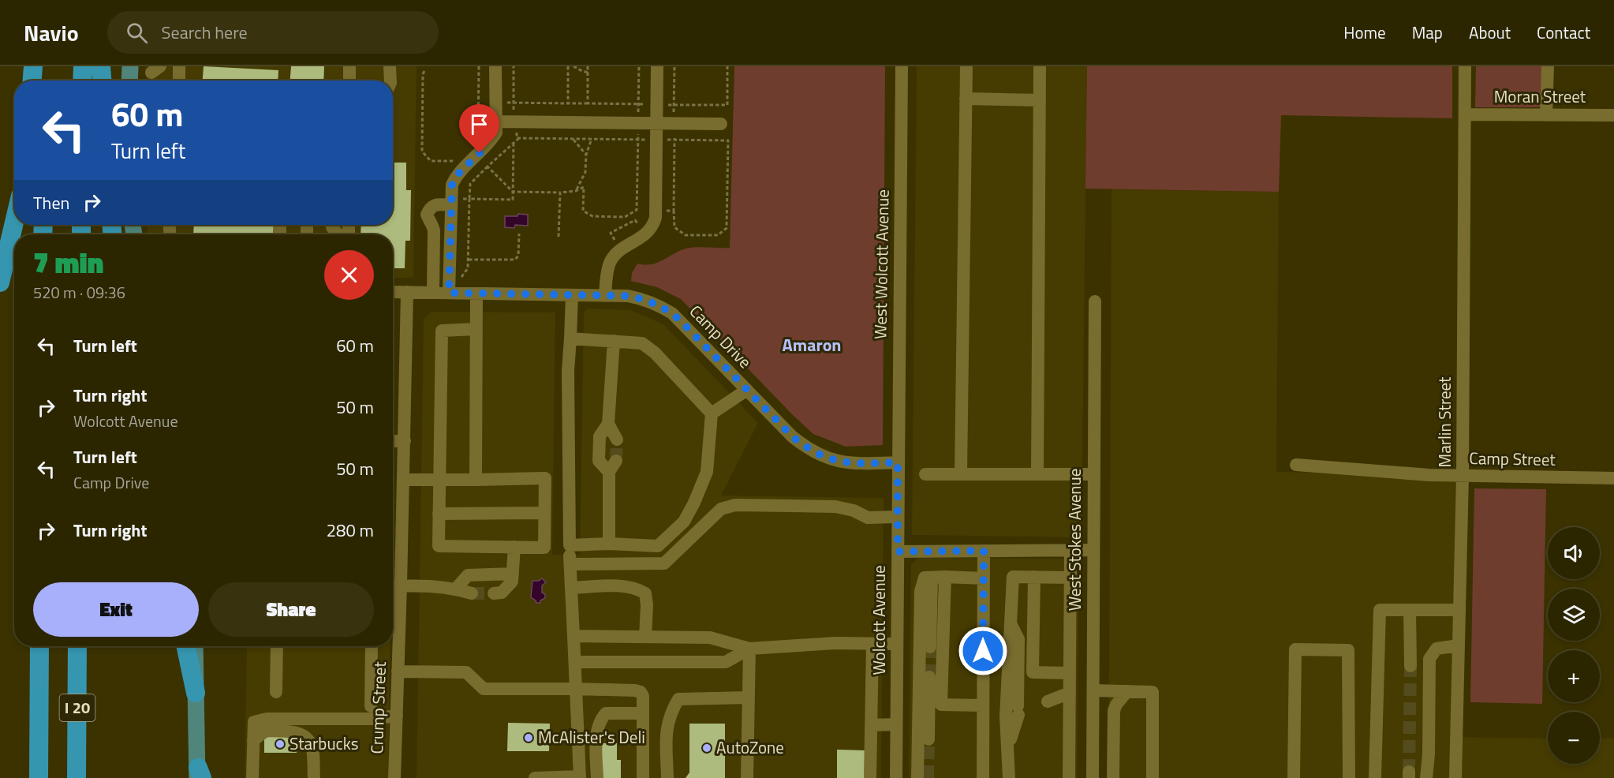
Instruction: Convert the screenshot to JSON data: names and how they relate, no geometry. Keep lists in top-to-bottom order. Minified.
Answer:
{"streets":{"highway":["I 20"],"street":["Moran Street","West Wolcott Avenue","Camp Drive","Marlin Street","Camp Street","West Stokes Avenue","Wolcott Avenue","Crump Street"]},"crossings":[["Moran Street","Marlin Street"],["West Wolcott Avenue","Camp Drive"],["West Wolcott Avenue","Wolcott Avenue"],["Camp Drive","Wolcott Avenue"],["Camp Drive","Crump Street"],["Marlin Street","Camp Street"]],"districts":["Amaron"],"places":["McAlister's Deli","Starbucks","AutoZone"],"page":{"header":"Navio","search":"Search here","nav":["Home","Map","About","Contact"],"turn":["60 m","Turn left"],"then":"Then","heading":["7 min","520 m · 09:36"],"list":[{"name":"Turn left","value":"60 m"},{"name":"Turn right","note":"Wolcott Avenue","value":"50 m"},{"name":"Turn left","note":"Camp Drive","value":"50 m"},{"name":"Turn right","value":"280 m"}],"map_buttons":["+","−"],"buttons":["Exit","Share"]}}
